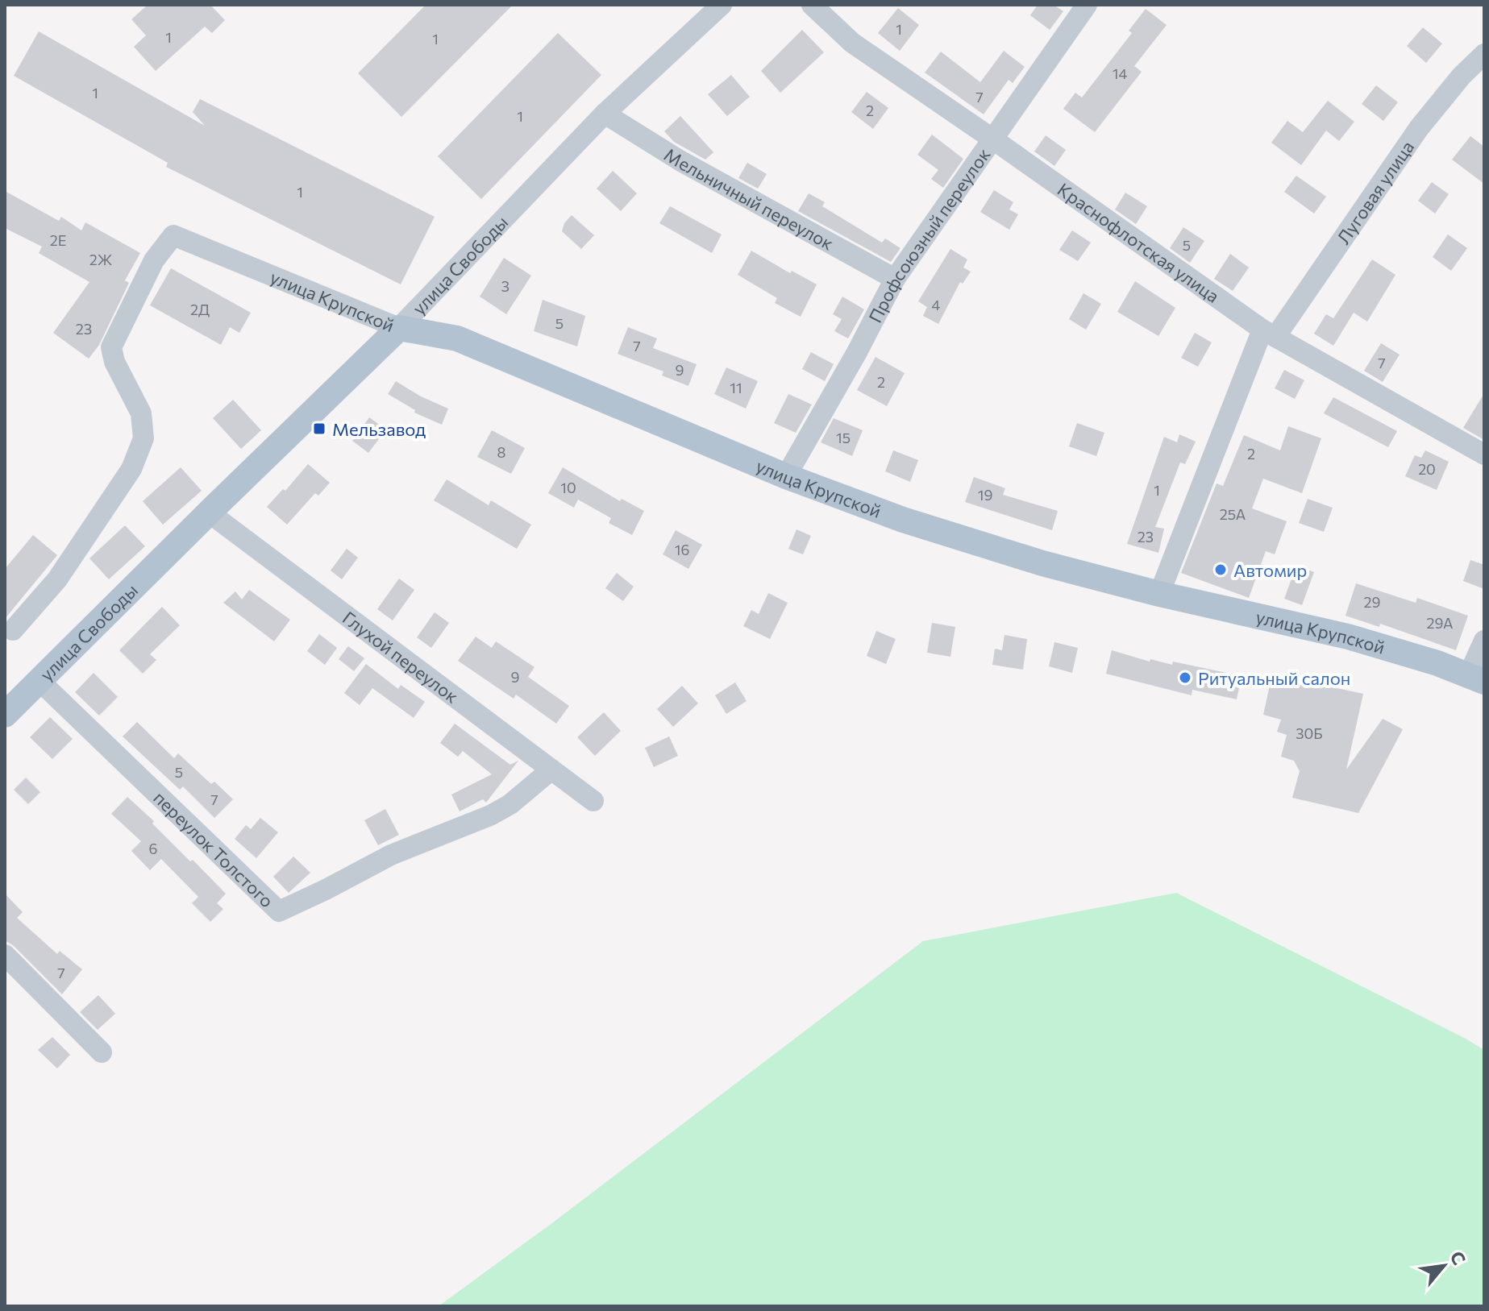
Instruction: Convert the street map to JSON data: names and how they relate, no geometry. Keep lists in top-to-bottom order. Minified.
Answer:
{"streets":{"main road":["улица Свободы","улица Крупской"],"street":["Луговая улица","Мельничный переулок","Профсоюзный переулок","Краснофлотская улица","Глухой переулок","переулок Толстого"]},"crossings":[["Луговая улица","Краснофлотская улица"],["Луговая улица","улица Крупской"],["Мельничный переулок","Профсоюзный переулок"],["Мельничный переулок","улица Свободы"],["Профсоюзный переулок","Краснофлотская улица"],["Профсоюзный переулок","улица Крупской"],["улица Свободы","улица Крупской"],["улица Свободы","Глухой переулок"],["улица Свободы","переулок Толстого"],["Глухой переулок","переулок Толстого"]],"places":{"transit":["Мельзавод"],"other":["Автомир","Ритуальный салон"]},"house_numbers":["1","1","1","14","1","7","2","1","1","2Е","5","2Ж","3","4","2Д","5","2З","7","7","9","2","11","15","8","2","20","10","1","19","25А","23","16","29","29А","9","30Б","5","7","6","7"],"north":"top right"}
